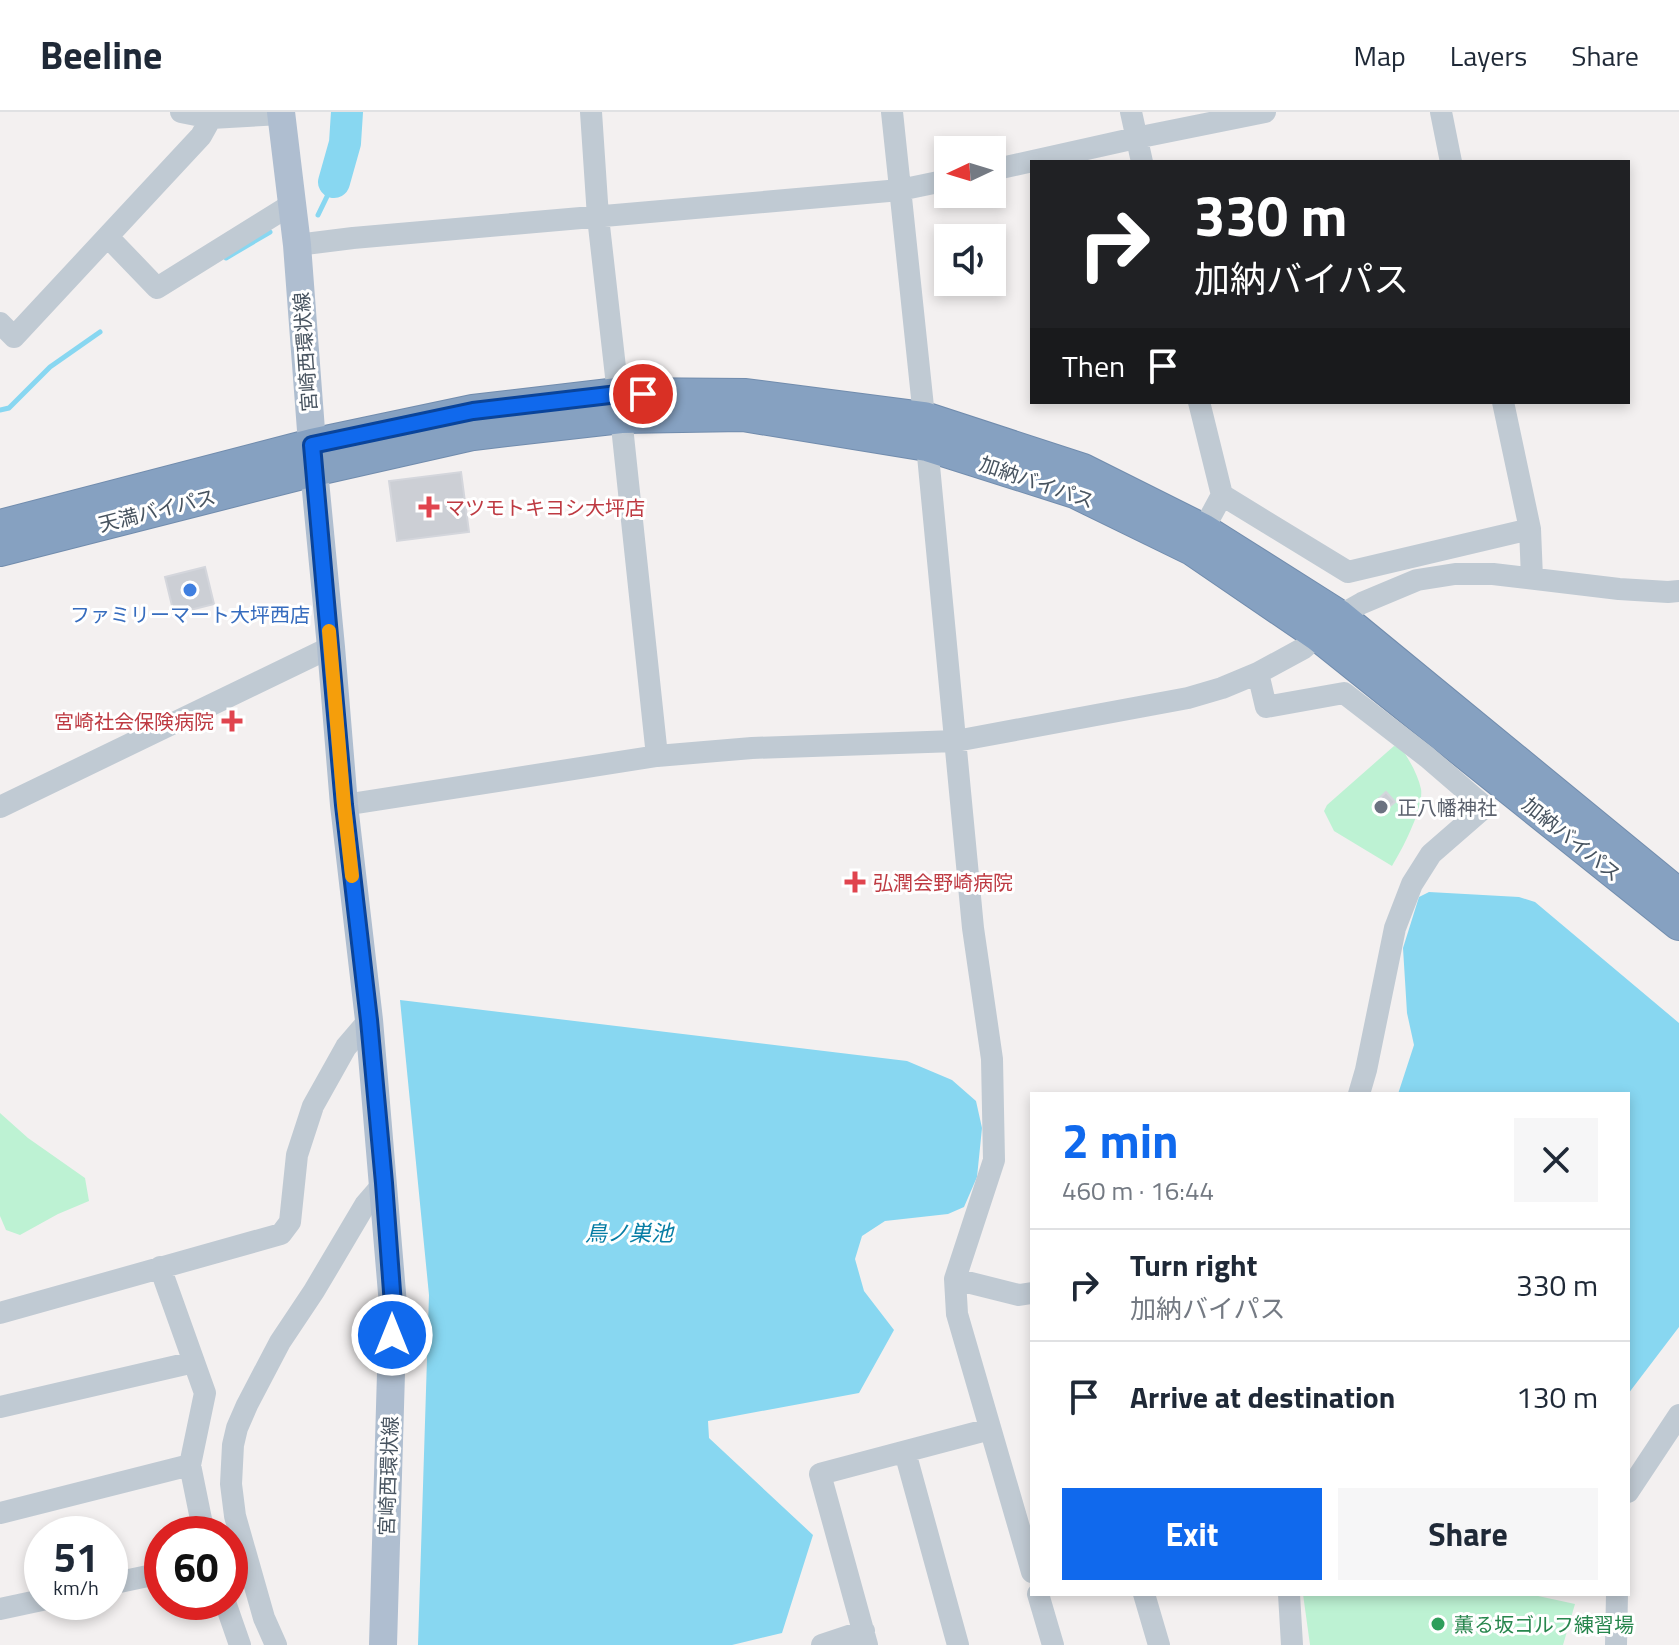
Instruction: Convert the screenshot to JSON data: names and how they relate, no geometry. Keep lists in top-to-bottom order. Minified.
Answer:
{"streets":{"highway":["加納バイパス","天満バイパス"],"main road":["宮崎西環状線"]},"crossings":[["宮崎西環状線","加納バイパス"],["宮崎西環状線","天満バイパス"],["加納バイパス","天満バイパス"]],"water":["鳥ノ巣池"],"places":{"health":["マツモトキヨシ大坪店","宮崎社会保険病院","弘潤会野崎病院"],"other":["ファミリーマート大坪西店","正八幡神社","薫る坂ゴルフ練習場"]},"north":"left","page":{"header":"Beeline","nav":["Map","Layers","Share"],"turn":["330 m","加納バイパス"],"then":"Then","heading":["2 min","460 m · 16:44"],"list":[{"name":"Turn right","note":"加納バイパス","value":"330 m"},{"name":"Arrive at destination","value":"130 m"}],"buttons":["Exit","Share"],"speed":"51 km/h","limit":"60"}}
